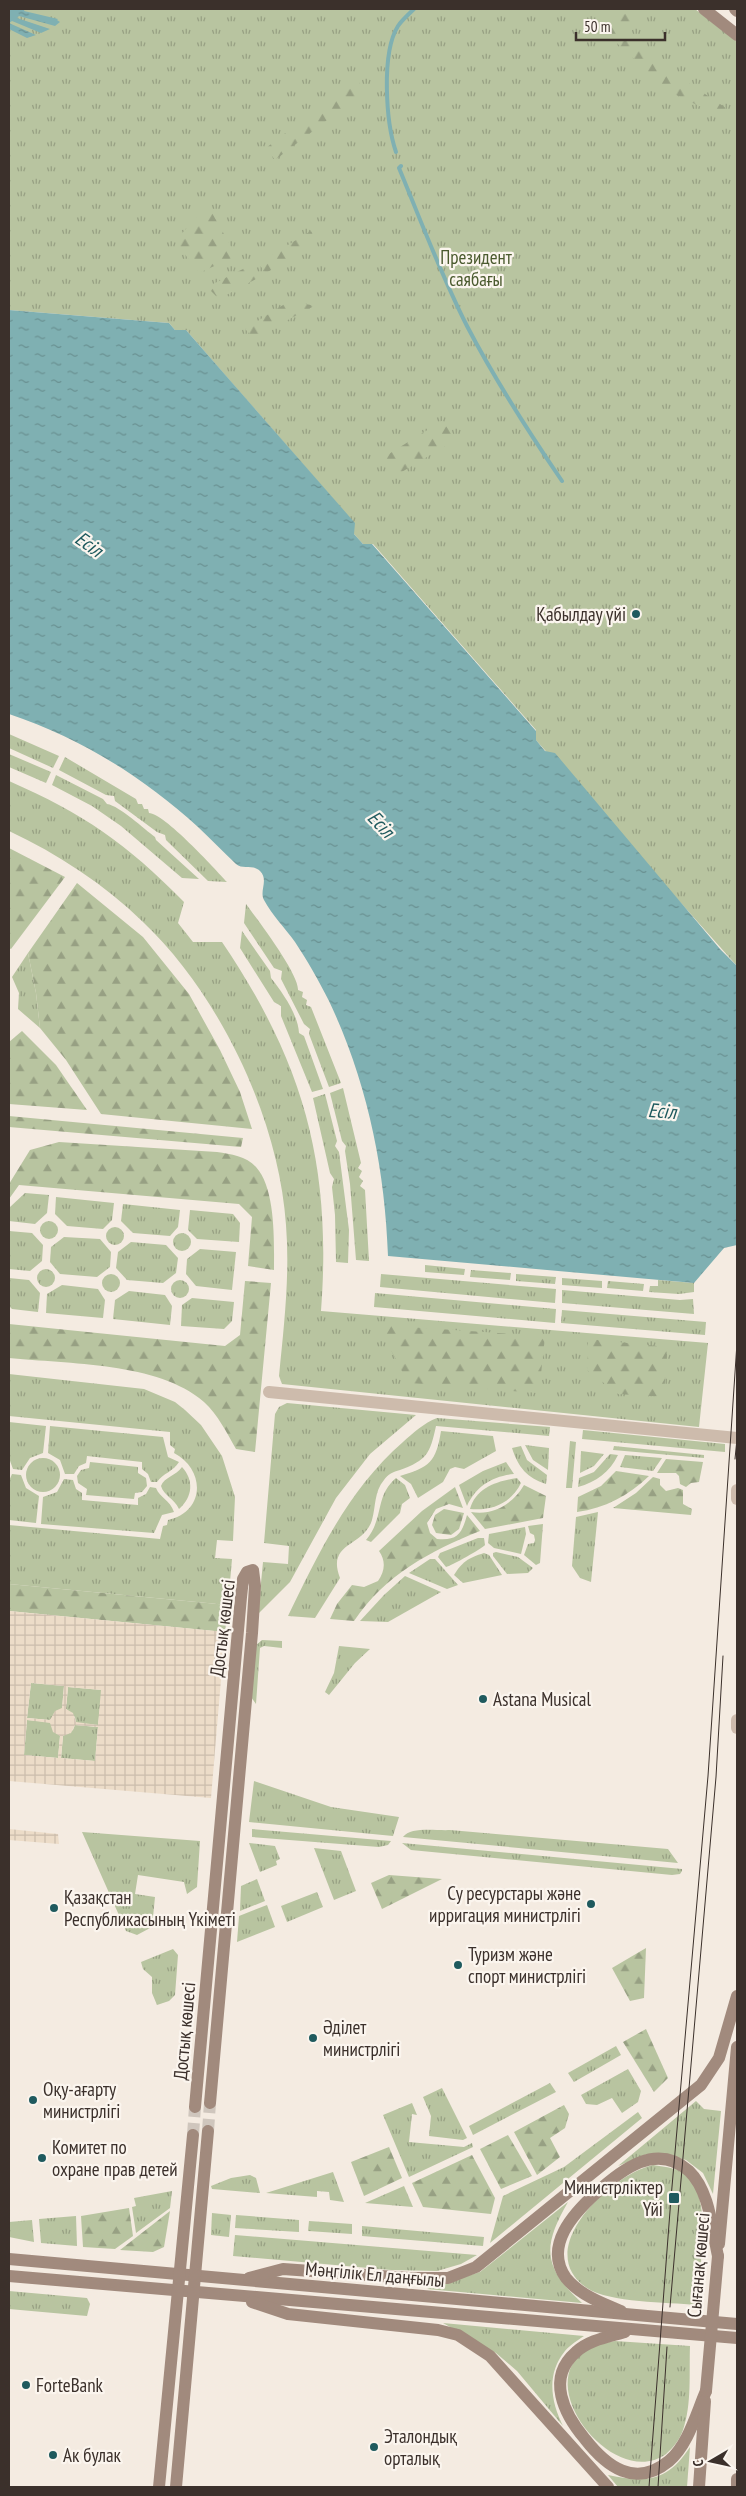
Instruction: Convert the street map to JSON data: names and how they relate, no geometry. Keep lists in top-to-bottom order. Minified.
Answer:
{"streets":{"main road":["Достық көшесі","Сығанақ көшесі","Мәңгілік Ел даңғылы"]},"water":["Есіл"],"parks":["Президент саябағы"],"places":{"other":["Қабылдау үйі","Astana Musical","Су ресурстары және ирригация министрлігі","Қазақстан Республикасының Үкіметі","Туризм және спорт министрлігі","Әділет министрлігі","Оқу-ағарту министрлігі","Комитет по охране прав детей","ForteBank","Эталондық орталық","Ак булак"],"transit":["Министрліктер Үйі"]},"scale_bar":"50 m","north":"left"}
